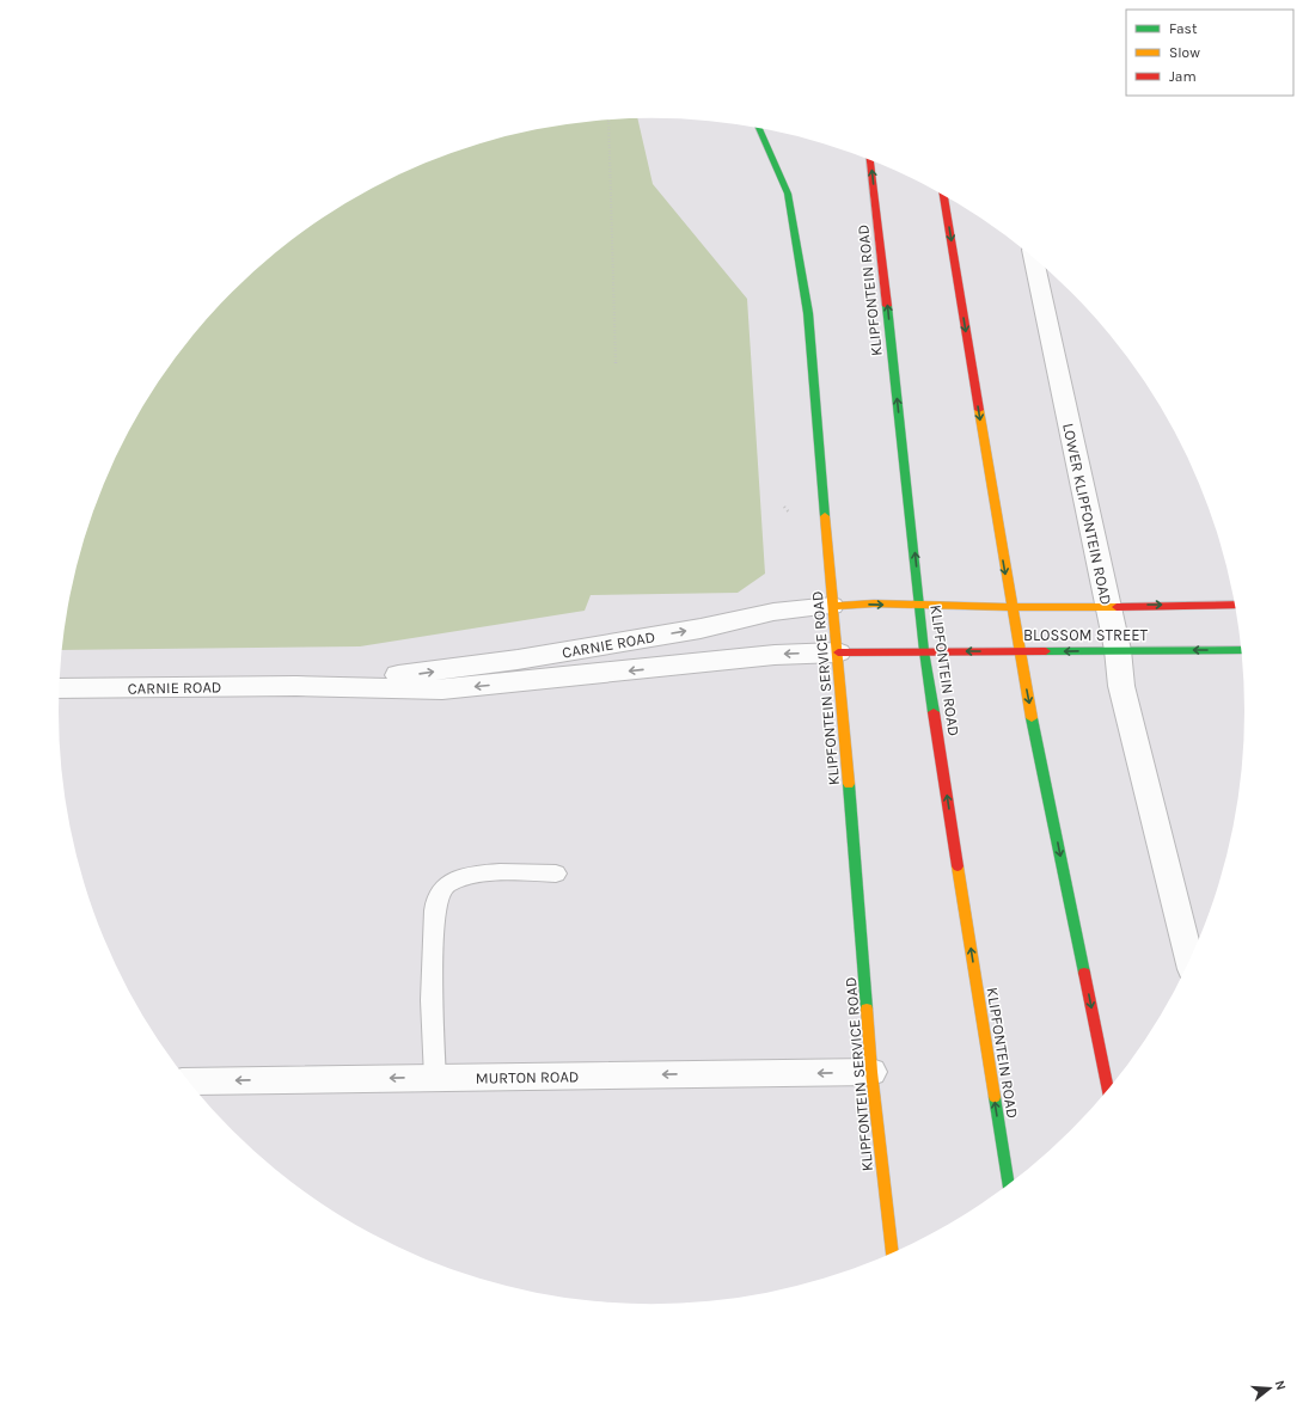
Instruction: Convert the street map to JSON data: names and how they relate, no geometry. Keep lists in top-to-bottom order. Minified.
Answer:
{"streets":{"main road":["KLIPFONTEIN ROAD","BLOSSOM STREET","CARNIE ROAD","KLIPFONTEIN SERVICE ROAD"],"street":["LOWER KLIPFONTEIN ROAD","MURTON ROAD"]},"crossings":[["KLIPFONTEIN ROAD","BLOSSOM STREET"],["KLIPFONTEIN ROAD","CARNIE ROAD"],["LOWER KLIPFONTEIN ROAD","BLOSSOM STREET"],["BLOSSOM STREET","CARNIE ROAD"],["CARNIE ROAD","KLIPFONTEIN SERVICE ROAD"],["KLIPFONTEIN SERVICE ROAD","MURTON ROAD"]],"one_way":["MURTON ROAD"],"legend":["Fast","Slow","Jam"],"north":"right"}
